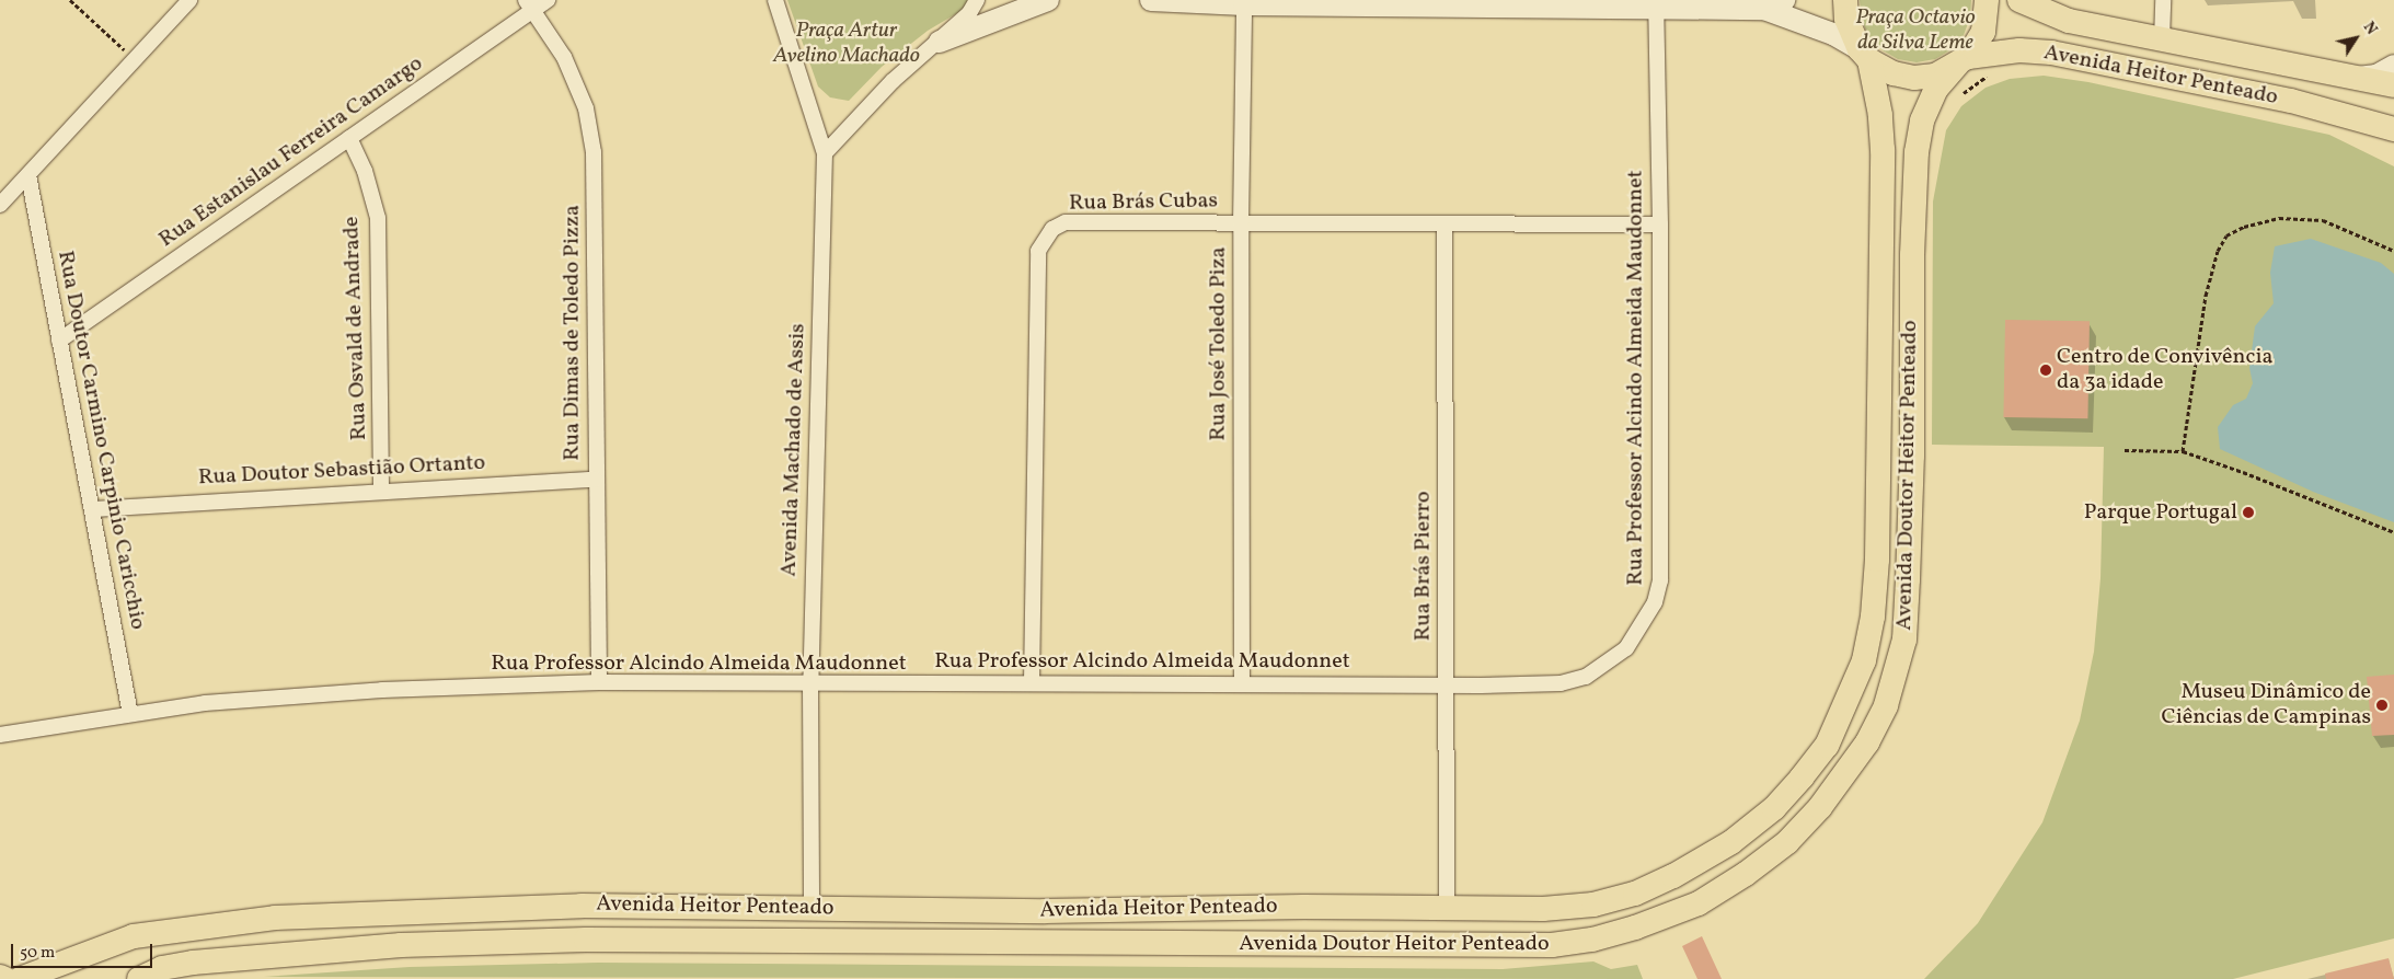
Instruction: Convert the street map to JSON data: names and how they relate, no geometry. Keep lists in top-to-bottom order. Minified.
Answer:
{"streets":{"main road":["Avenida Heitor Penteado","Avenida Doutor Heitor Penteado"],"street":["Rua Estanislau Ferreira Camargo","Rua Brás Cubas","Rua Osvald de Andrade","Rua Dimas de Toledo Pizza","Rua José Toledo Piza","Rua Professor Alcindo Almeida Maudonnet","Rua Doutor Carmino Carpinio Caricchio","Avenida Machado de Assis","Rua Doutor Sebastião Ortanto","Rua Brás Pierro"]},"crossings":[["Avenida Heitor Penteado","Avenida Machado de Assis"],["Avenida Heitor Penteado","Avenida Doutor Heitor Penteado"],["Rua Estanislau Ferreira Camargo","Rua Osvald de Andrade"],["Rua Estanislau Ferreira Camargo","Rua Dimas de Toledo Pizza"],["Rua Estanislau Ferreira Camargo","Rua Doutor Carmino Carpinio Caricchio"],["Rua Brás Cubas","Rua José Toledo Piza"],["Rua Brás Cubas","Rua Professor Alcindo Almeida Maudonnet"],["Rua Brás Cubas","Rua Brás Pierro"],["Rua Osvald de Andrade","Rua Doutor Sebastião Ortanto"],["Rua Dimas de Toledo Pizza","Rua Professor Alcindo Almeida Maudonnet"],["Rua Dimas de Toledo Pizza","Rua Doutor Sebastião Ortanto"],["Rua José Toledo Piza","Rua Professor Alcindo Almeida Maudonnet"],["Rua Professor Alcindo Almeida Maudonnet","Rua Doutor Carmino Carpinio Caricchio"],["Rua Professor Alcindo Almeida Maudonnet","Avenida Machado de Assis"],["Rua Professor Alcindo Almeida Maudonnet","Rua Brás Pierro"],["Rua Doutor Carmino Carpinio Caricchio","Rua Doutor Sebastião Ortanto"],["Avenida Doutor Heitor Penteado","Rua Brás Pierro"]],"parks":["Praça Octavio da Silva Leme","Praça Artur Avelino Machado"],"places":["Centro de Convivência da 3a idade","Parque Portugal","Museu Dinâmico de Ciências de Campinas"],"scale_bar":"50 m","north":"top right"}
